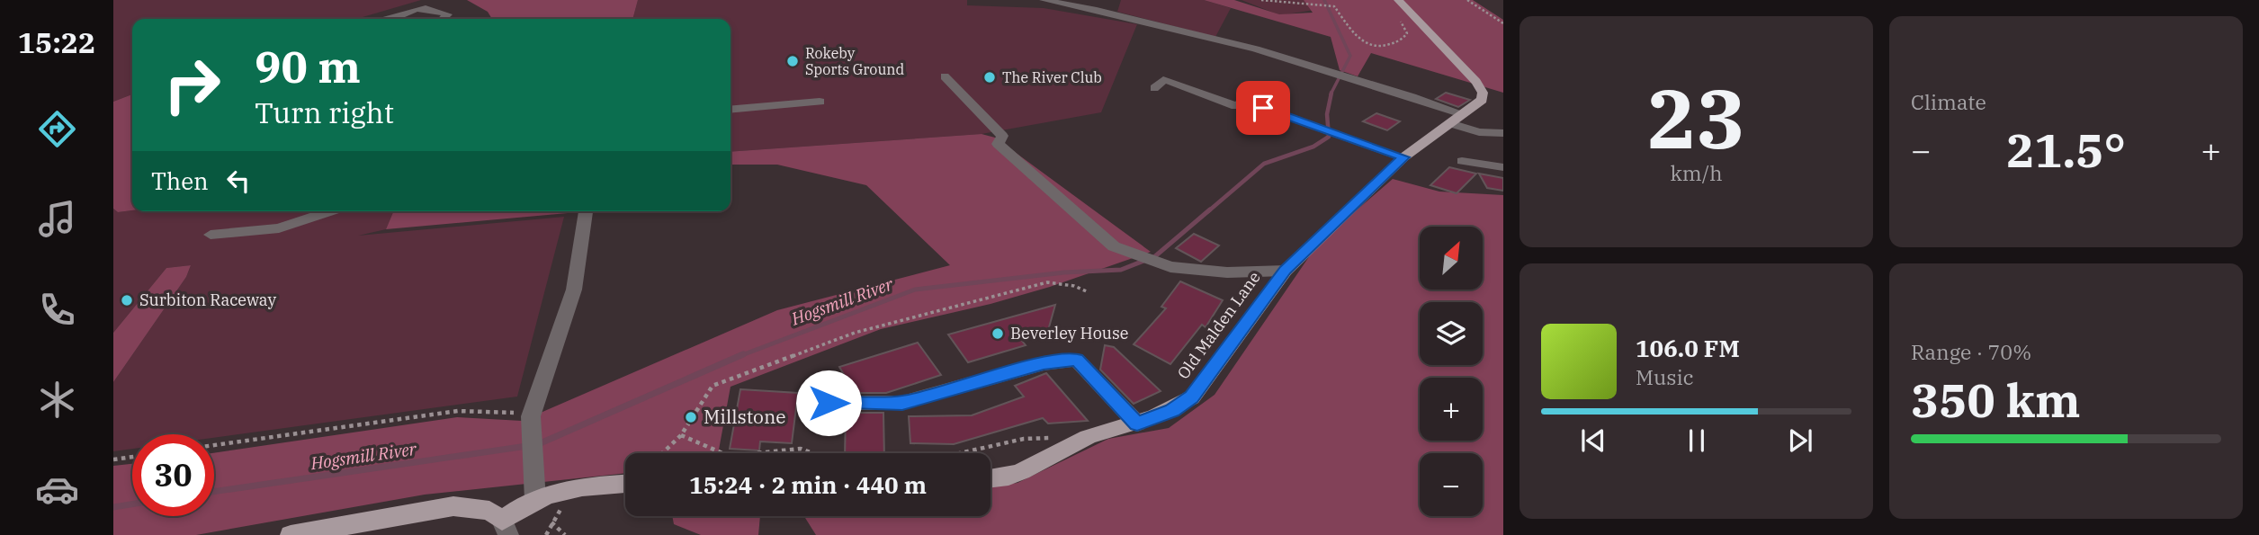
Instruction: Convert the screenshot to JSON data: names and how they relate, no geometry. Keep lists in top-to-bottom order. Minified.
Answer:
{"streets":{"main road":["Old Malden Lane"]},"water":["Hogsmill River"],"places":["Rokeby Sports Ground","The River Club","Surbiton Raceway","Beverley House","Millstone"],"north":"top right","page":{"tabs":"15:22","tile":[["23","km/h"],"Climate",["Range · 70%","350 km"]],"turn":["90 m","Turn right"],"heat":["−","21.5°","+"],"then":"Then","map_buttons":["+","−"],"song":["106.0 FM","Music"],"limit":"30","trip":"15:24 · 2 min · 440 m"}}
